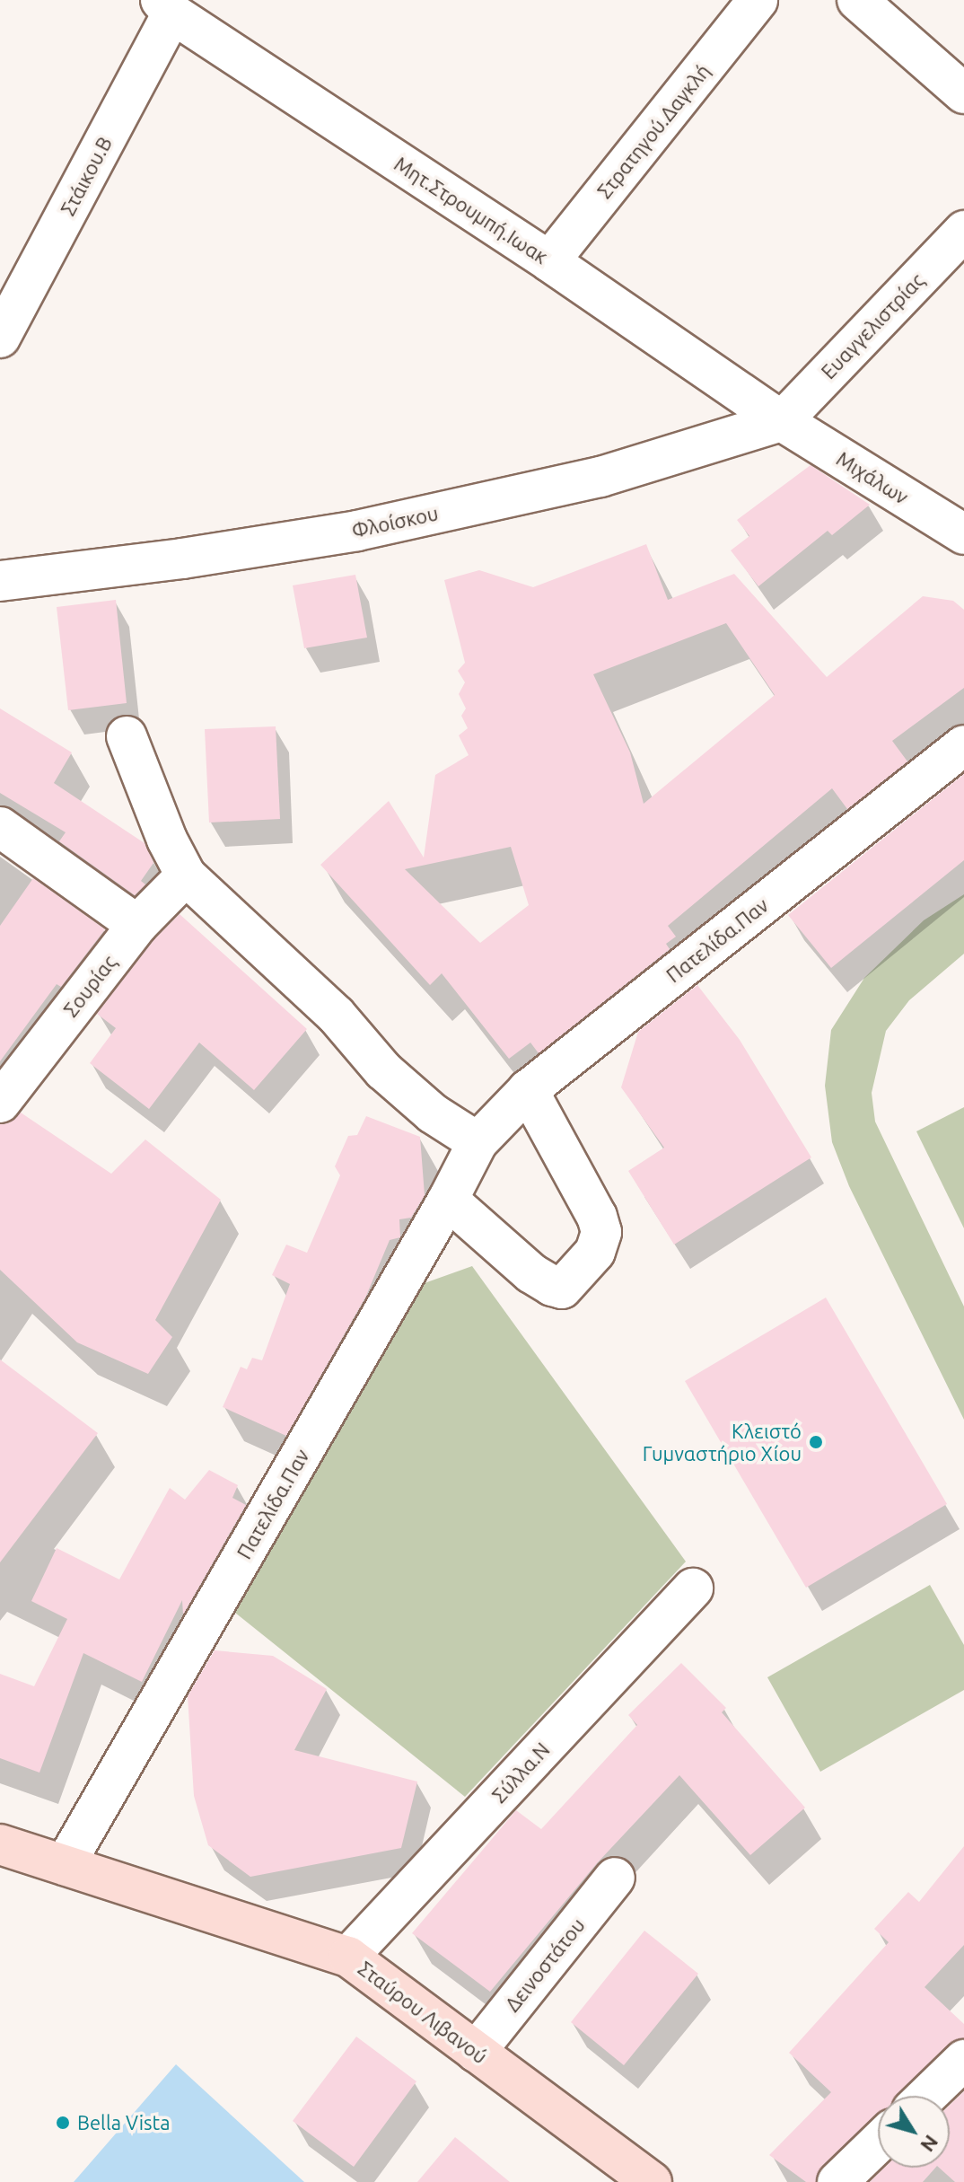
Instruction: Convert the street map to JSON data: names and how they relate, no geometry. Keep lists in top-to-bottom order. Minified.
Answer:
{"streets":{"main road":["Σταύρου Λιβανού"],"street":["Στρατηγού.Δαγκλή","Στάικου.Β","Μητ.Στρουμπή.Ιωακ","Ευαγγελιστρίας","Μιχάλων","Φλοίσκου","Πατελίδα.Παν","Σουρίας","Σύλλα.Ν","Δεινοστάτου"]},"crossings":[["Στρατηγού.Δαγκλή","Μητ.Στρουμπή.Ιωακ"],["Στάικου.Β","Μητ.Στρουμπή.Ιωακ"],["Μητ.Στρουμπή.Ιωακ","Ευαγγελιστρίας"],["Μητ.Στρουμπή.Ιωακ","Μιχάλων"],["Μητ.Στρουμπή.Ιωακ","Φλοίσκου"],["Ευαγγελιστρίας","Μιχάλων"],["Ευαγγελιστρίας","Φλοίσκου"],["Μιχάλων","Φλοίσκου"],["Πατελίδα.Παν","Σταύρου Λιβανού"],["Σύλλα.Ν","Σταύρου Λιβανού"],["Δεινοστάτου","Σταύρου Λιβανού"]],"places":["Κλειστό Γυμναστήριο Χίου","Bella Vista"],"north":"bottom right"}
